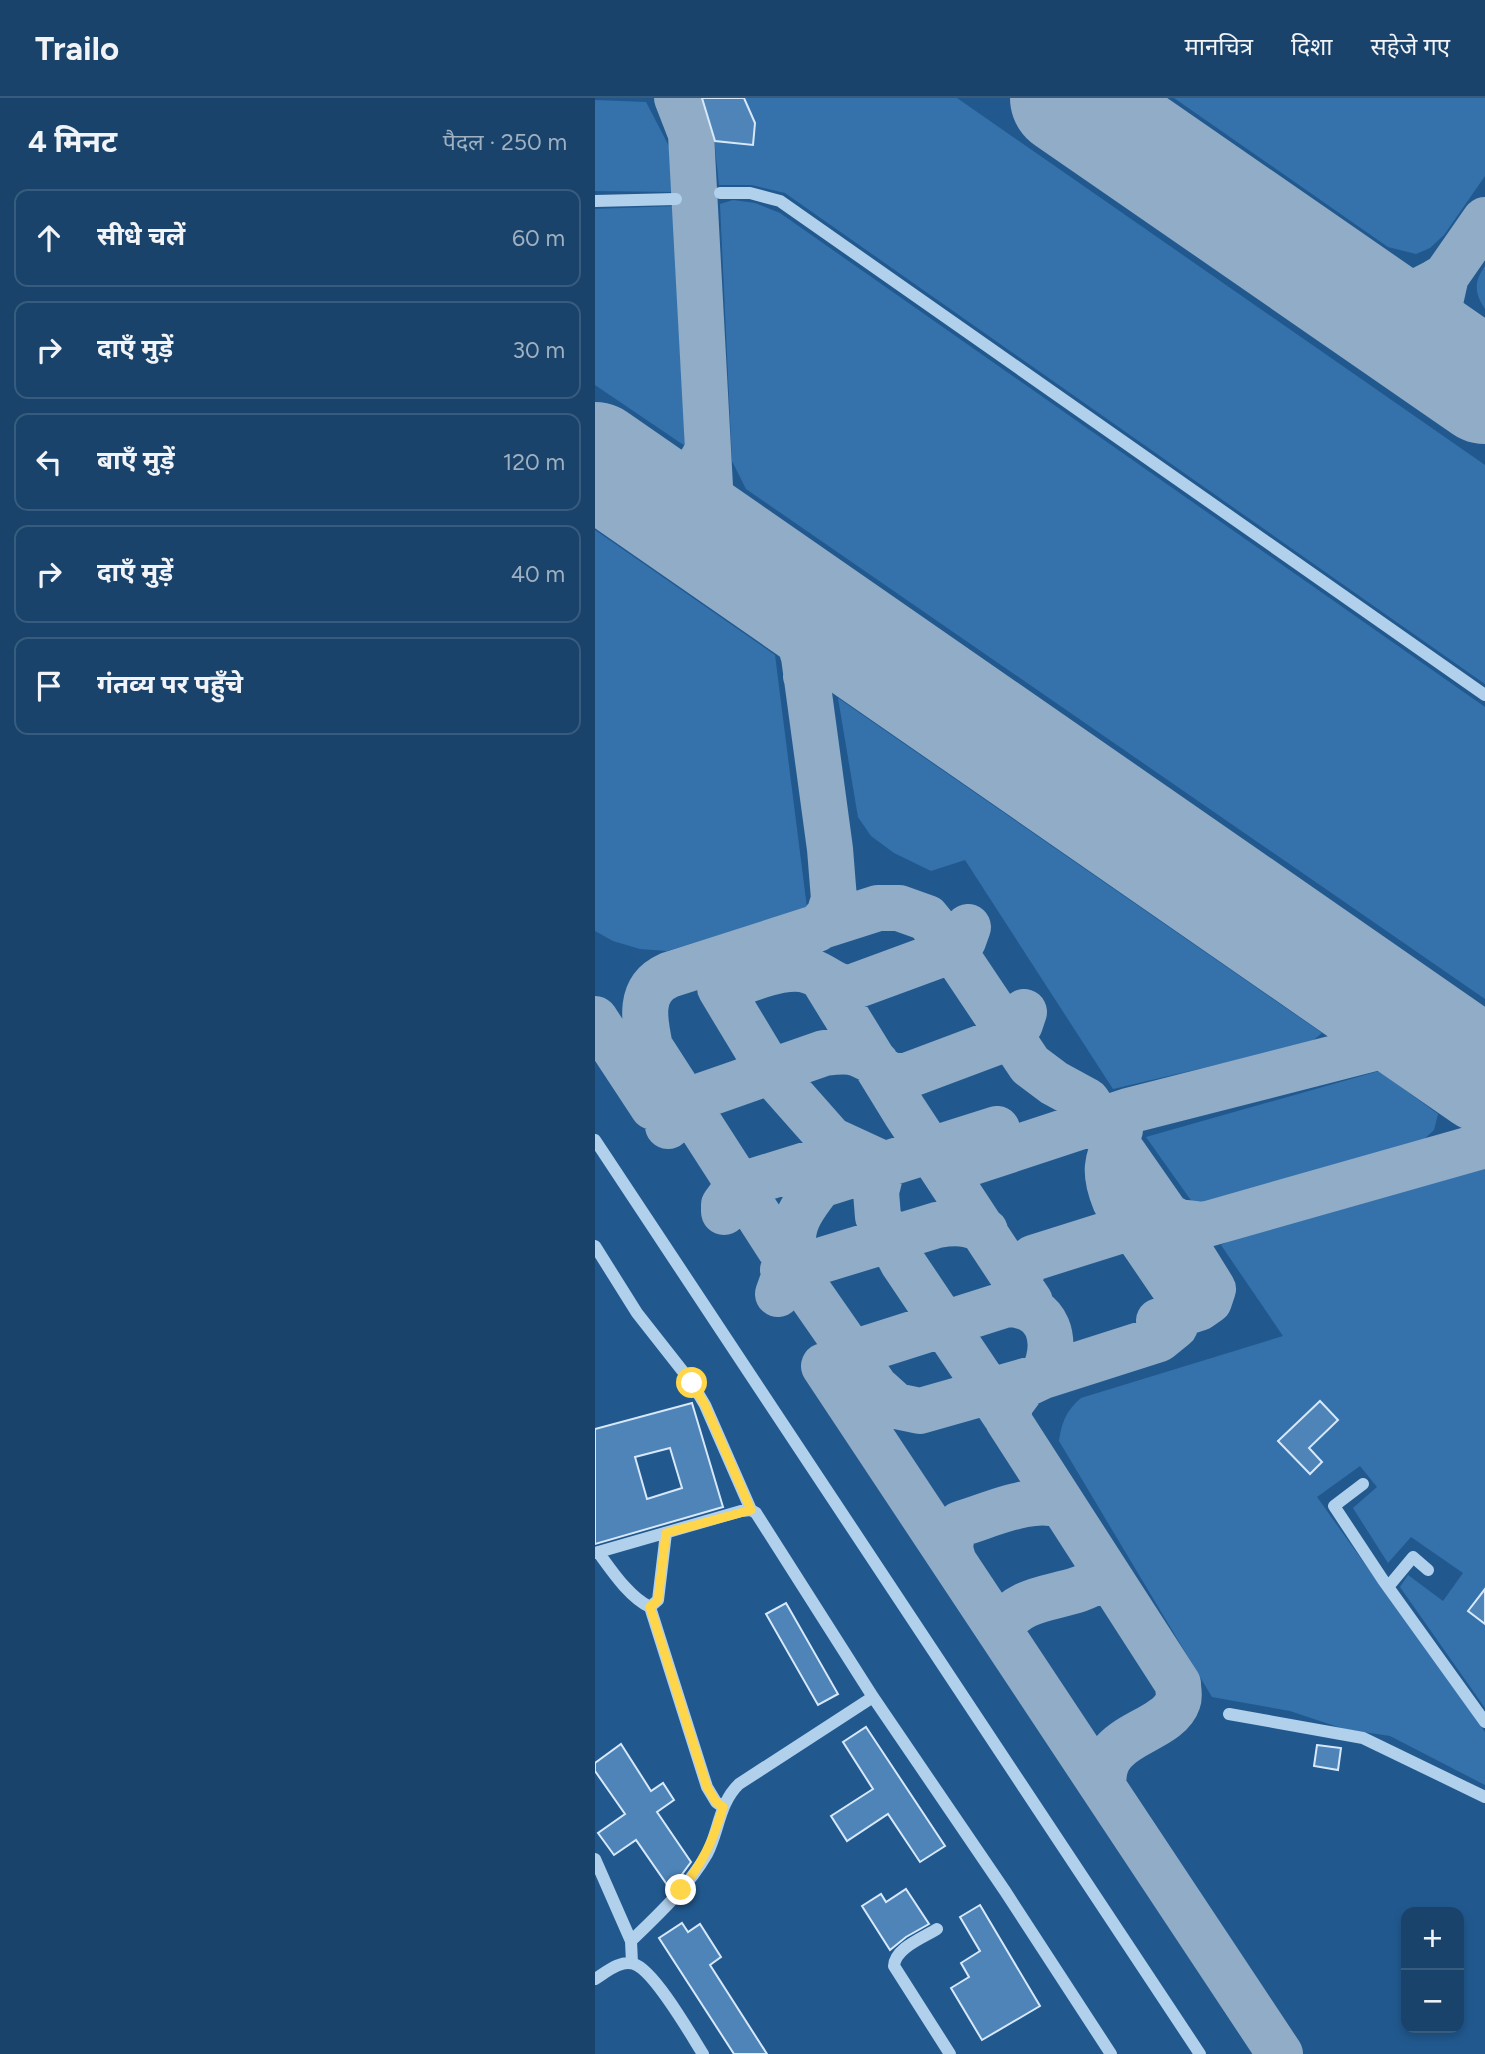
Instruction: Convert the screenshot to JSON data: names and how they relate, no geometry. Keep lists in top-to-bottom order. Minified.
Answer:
{"page":{"header":"Trailo","nav":["मानचित्र","दिशा","सहेजे गए"],"heading":["4 मिनट","पैदल · 250 m"],"list":[["सीधे चलें","60 m"],["दाएँ मुड़ें","30 m"],["बाएँ मुड़ें","120 m"],["दाएँ मुड़ें","40 m"],"गंतव्य पर पहुँचे"],"map_buttons":["+","−"]}}
